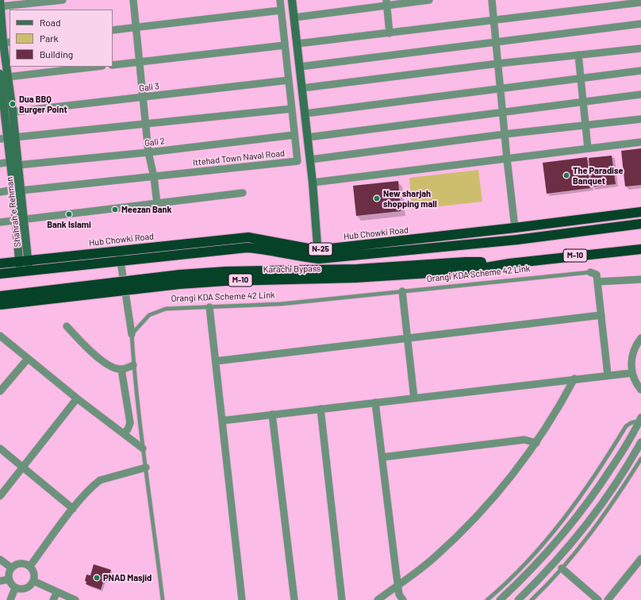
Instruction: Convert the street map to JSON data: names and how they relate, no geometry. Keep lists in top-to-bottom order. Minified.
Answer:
{"streets":{"highway":["Hub Chowki Road","N-25","M-10","Karachi Bypass"],"main road":["Shahrah e Rehman"],"street":["Gali 3","Gali 2","Ittehad Town Naval Road"],"lane":["Orangi KDA Scheme 42 Link"]},"crossings":[["Gali 3","Ittehad Town Naval Road"],["Gali 3","Shahrah e Rehman"],["Gali 2","Ittehad Town Naval Road"],["Gali 2","Shahrah e Rehman"],["Ittehad Town Naval Road","Shahrah e Rehman"],["Shahrah e Rehman","Hub Chowki Road"]],"places":["Dua BBQ Burger Point","The Paradise Banquet","New sharjah shopping mall","Meezan Bank","Bank Islami","PNAD Masjid"],"legend":["Road","Park","Building"]}
